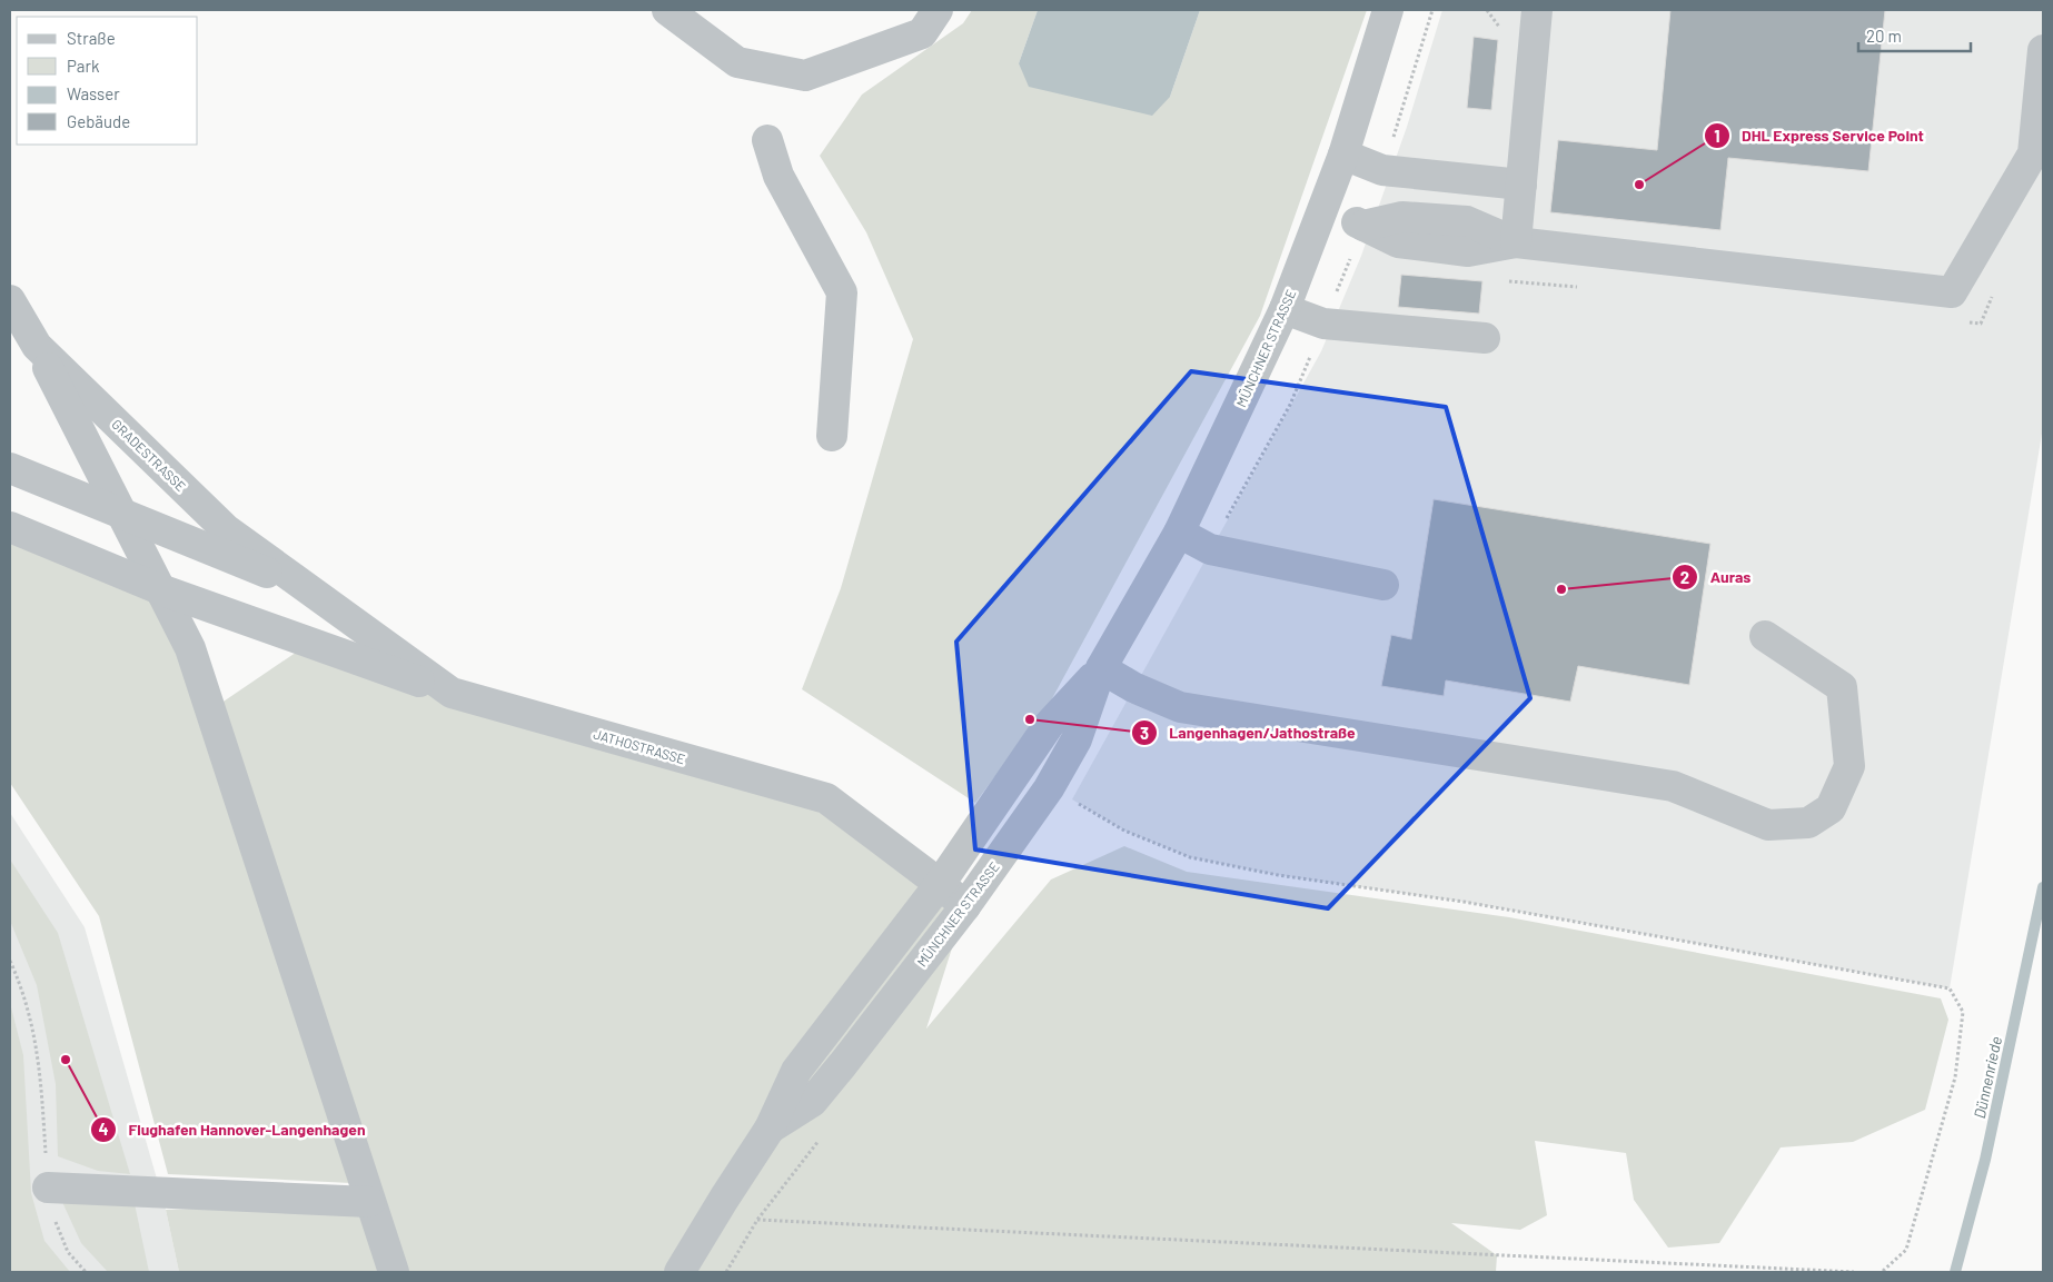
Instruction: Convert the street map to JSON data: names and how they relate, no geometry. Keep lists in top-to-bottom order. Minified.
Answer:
{"streets":{"street":["MÜNCHNER STRASSE","GRADESTRASSE","JATHOSTRASSE"]},"crossings":[["MÜNCHNER STRASSE","JATHOSTRASSE"],["GRADESTRASSE","JATHOSTRASSE"]],"water":["Dünnenriede"],"places":["DHL Express Service Point","Auras","Langenhagen/Jathostraße","Flughafen Hannover-Langenhagen"],"legend":["Straße","Park","Wasser","Gebäude"],"scale_bar":"20 m"}
